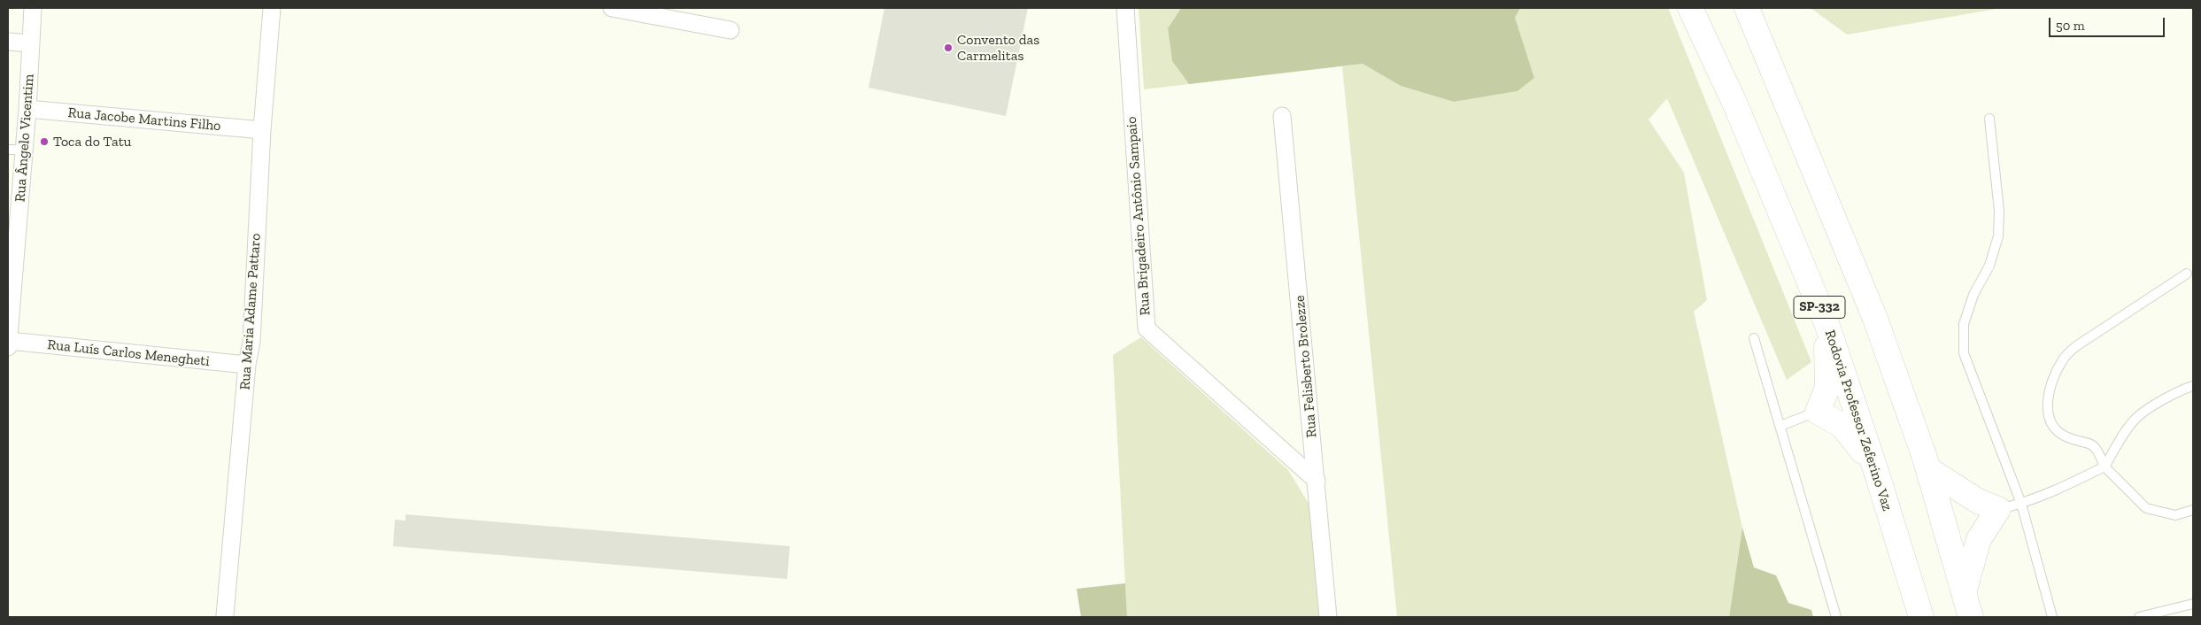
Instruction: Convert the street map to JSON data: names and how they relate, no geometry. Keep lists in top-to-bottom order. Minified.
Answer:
{"streets":{"highway":["SP-332","Rodovia Professor Zeferino Vaz"],"street":["Rua Jacobe Martins Filho","Rua Ângelo Vicentim","Rua Brigadeiro Antônio Sampaio","Rua Maria Adame Pattaro","Rua Luís Carlos Menegheti","Rua Felisberto Brolezze"]},"crossings":[["Rua Jacobe Martins Filho","Rua Ângelo Vicentim"],["Rua Jacobe Martins Filho","Rua Maria Adame Pattaro"],["Rua Ângelo Vicentim","Rua Luís Carlos Menegheti"],["Rua Brigadeiro Antônio Sampaio","Rua Felisberto Brolezze"],["Rua Maria Adame Pattaro","Rua Luís Carlos Menegheti"]],"places":["Convento das Carmelitas","Toca do Tatu"],"scale_bar":"50 m"}
